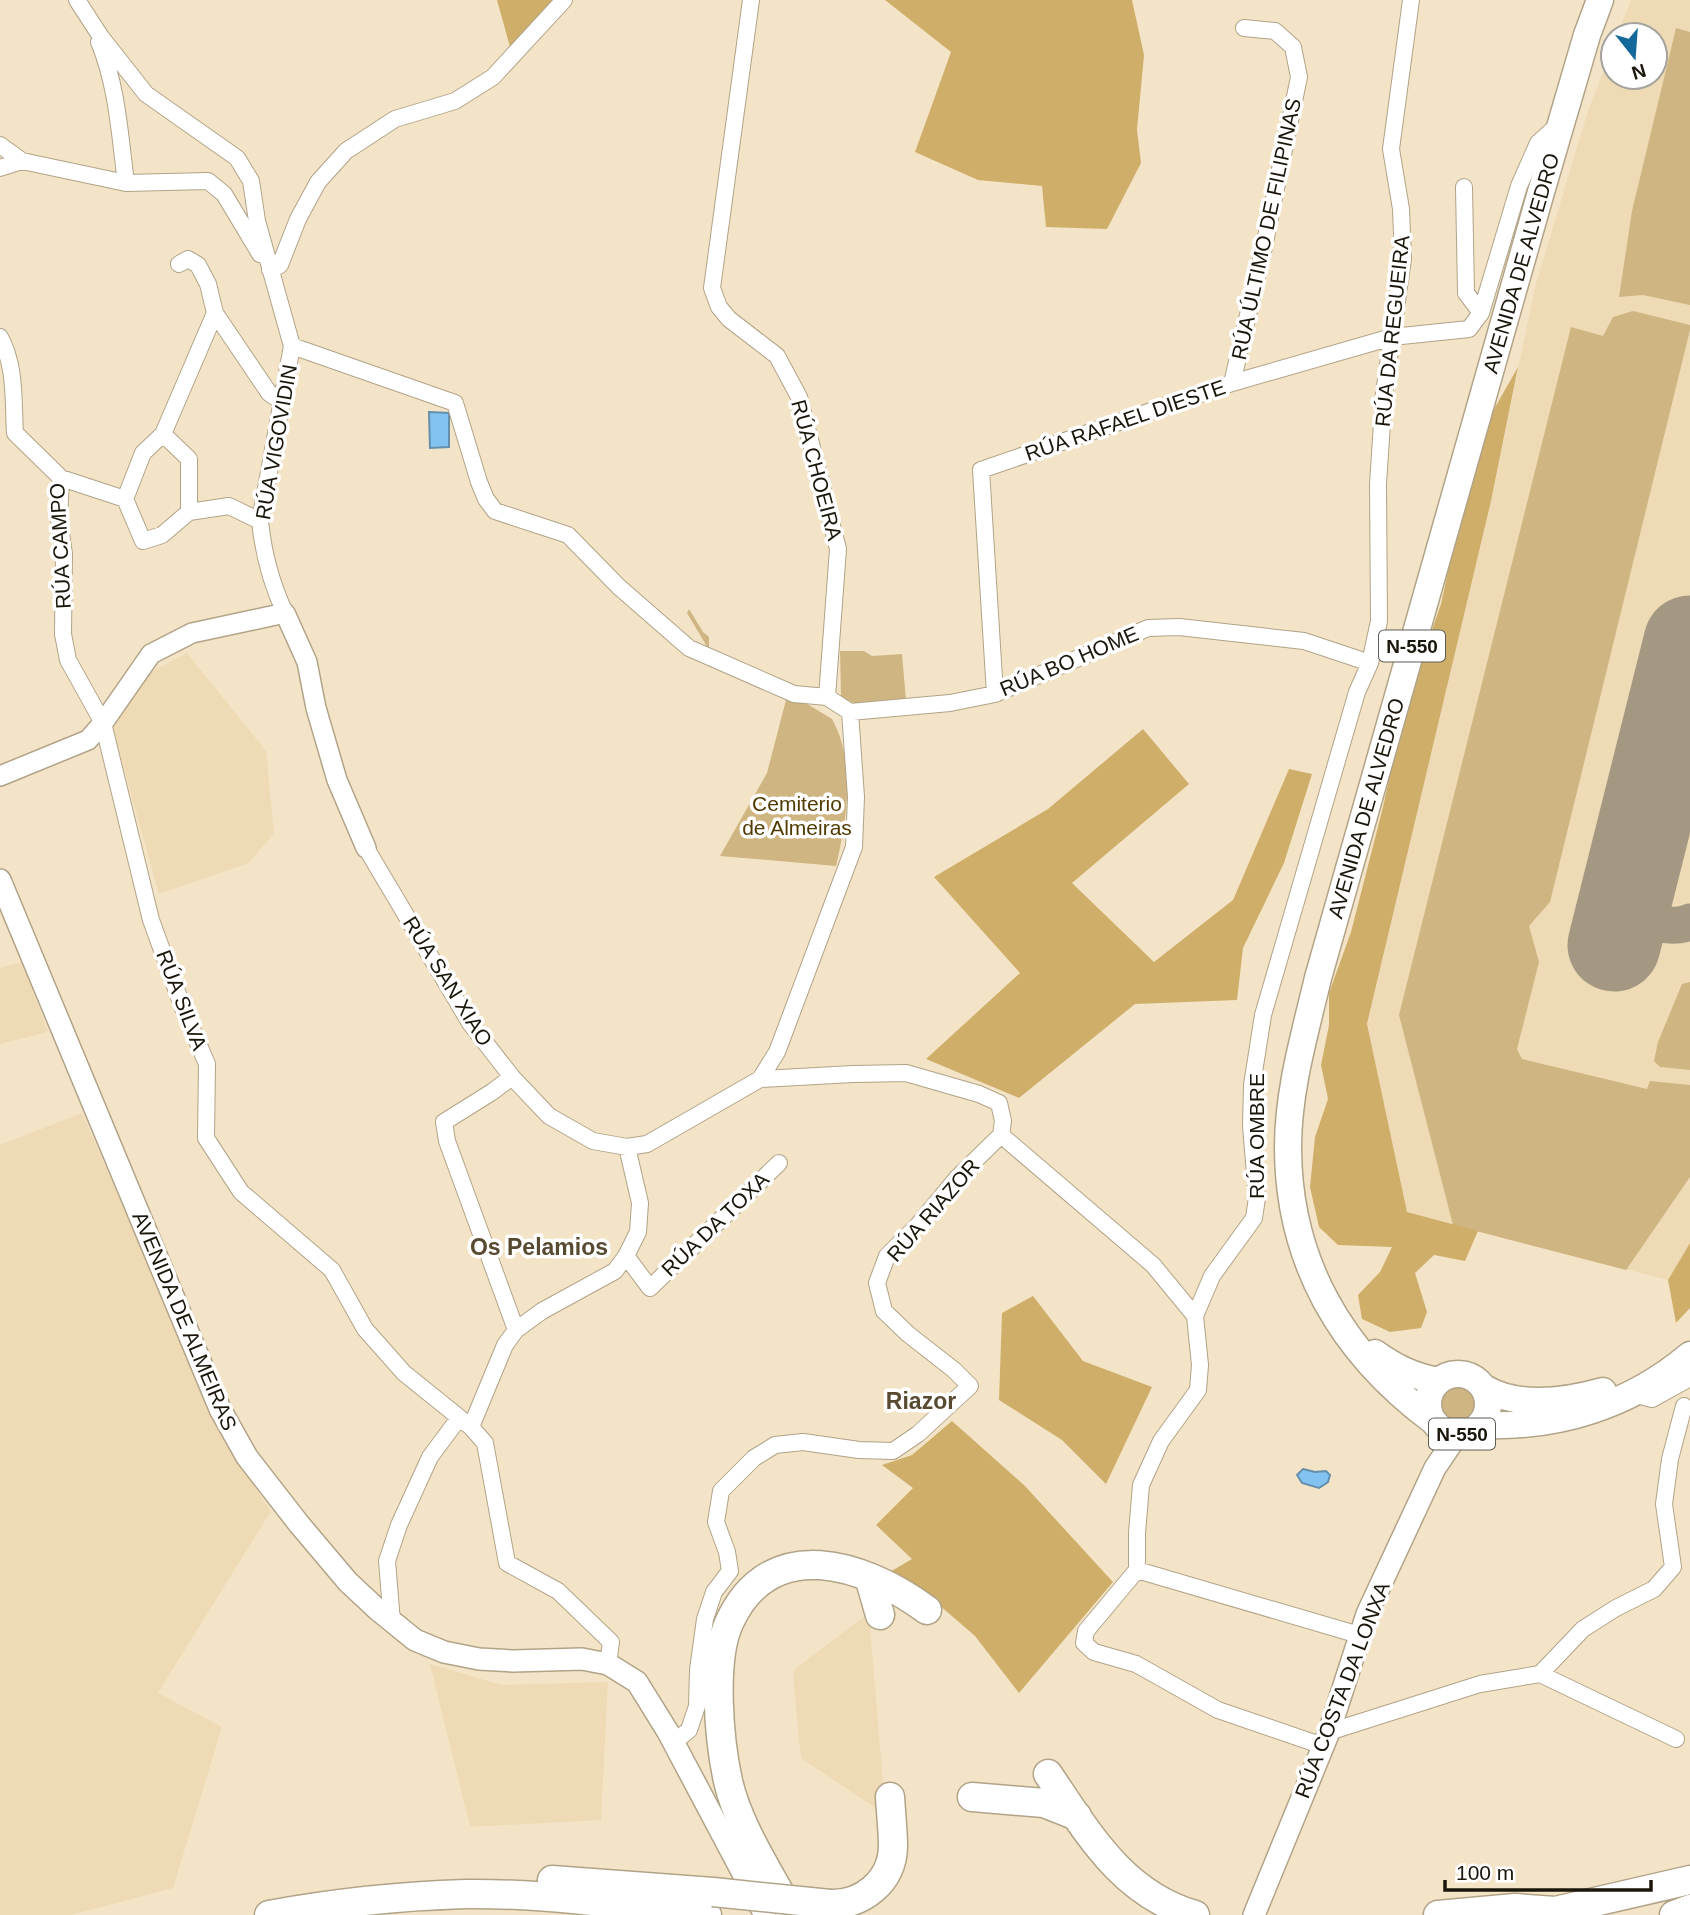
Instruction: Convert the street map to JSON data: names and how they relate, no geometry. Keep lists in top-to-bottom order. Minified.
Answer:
{"streets":{"highway":["AVENIDA DE ALVEDRO","N-550"],"main road":["AVENIDA DE ALMEIRAS","RÚA COSTA DA LONXA"],"street":["RÚA ÚLTIMO DE FILIPINAS","RÚA DA REGUEIRA","RÚA RAFAEL DIESTE","RÚA VIGOVIDIN","RÚA CHOEIRA","RÚA CAMPO","RÚA BO HOME","RÚA SAN XIAO","RÚA SILVA","RÚA OMBRE","RÚA RIAZOR","RÚA DA TOXA"]},"crossings":[["RÚA ÚLTIMO DE FILIPINAS","RÚA RAFAEL DIESTE"],["AVENIDA DE ALVEDRO","N-550"],["AVENIDA DE ALVEDRO","RÚA COSTA DA LONXA"],["RÚA DA REGUEIRA","RÚA RAFAEL DIESTE"],["RÚA DA REGUEIRA","RÚA BO HOME"],["RÚA DA REGUEIRA","RÚA OMBRE"],["RÚA RAFAEL DIESTE","RÚA BO HOME"],["RÚA VIGOVIDIN","RÚA SAN XIAO"],["RÚA CAMPO","RÚA SILVA"],["N-550","RÚA COSTA DA LONXA"],["RÚA BO HOME","RÚA SAN XIAO"],["RÚA BO HOME","RÚA OMBRE"],["RÚA RIAZOR","AVENIDA DE ALMEIRAS"]],"districts":["Os Pelamios","Riazor"],"parks":["Cemiterio de Almeiras"],"scale_bar":"100 m","north":"bottom"}
